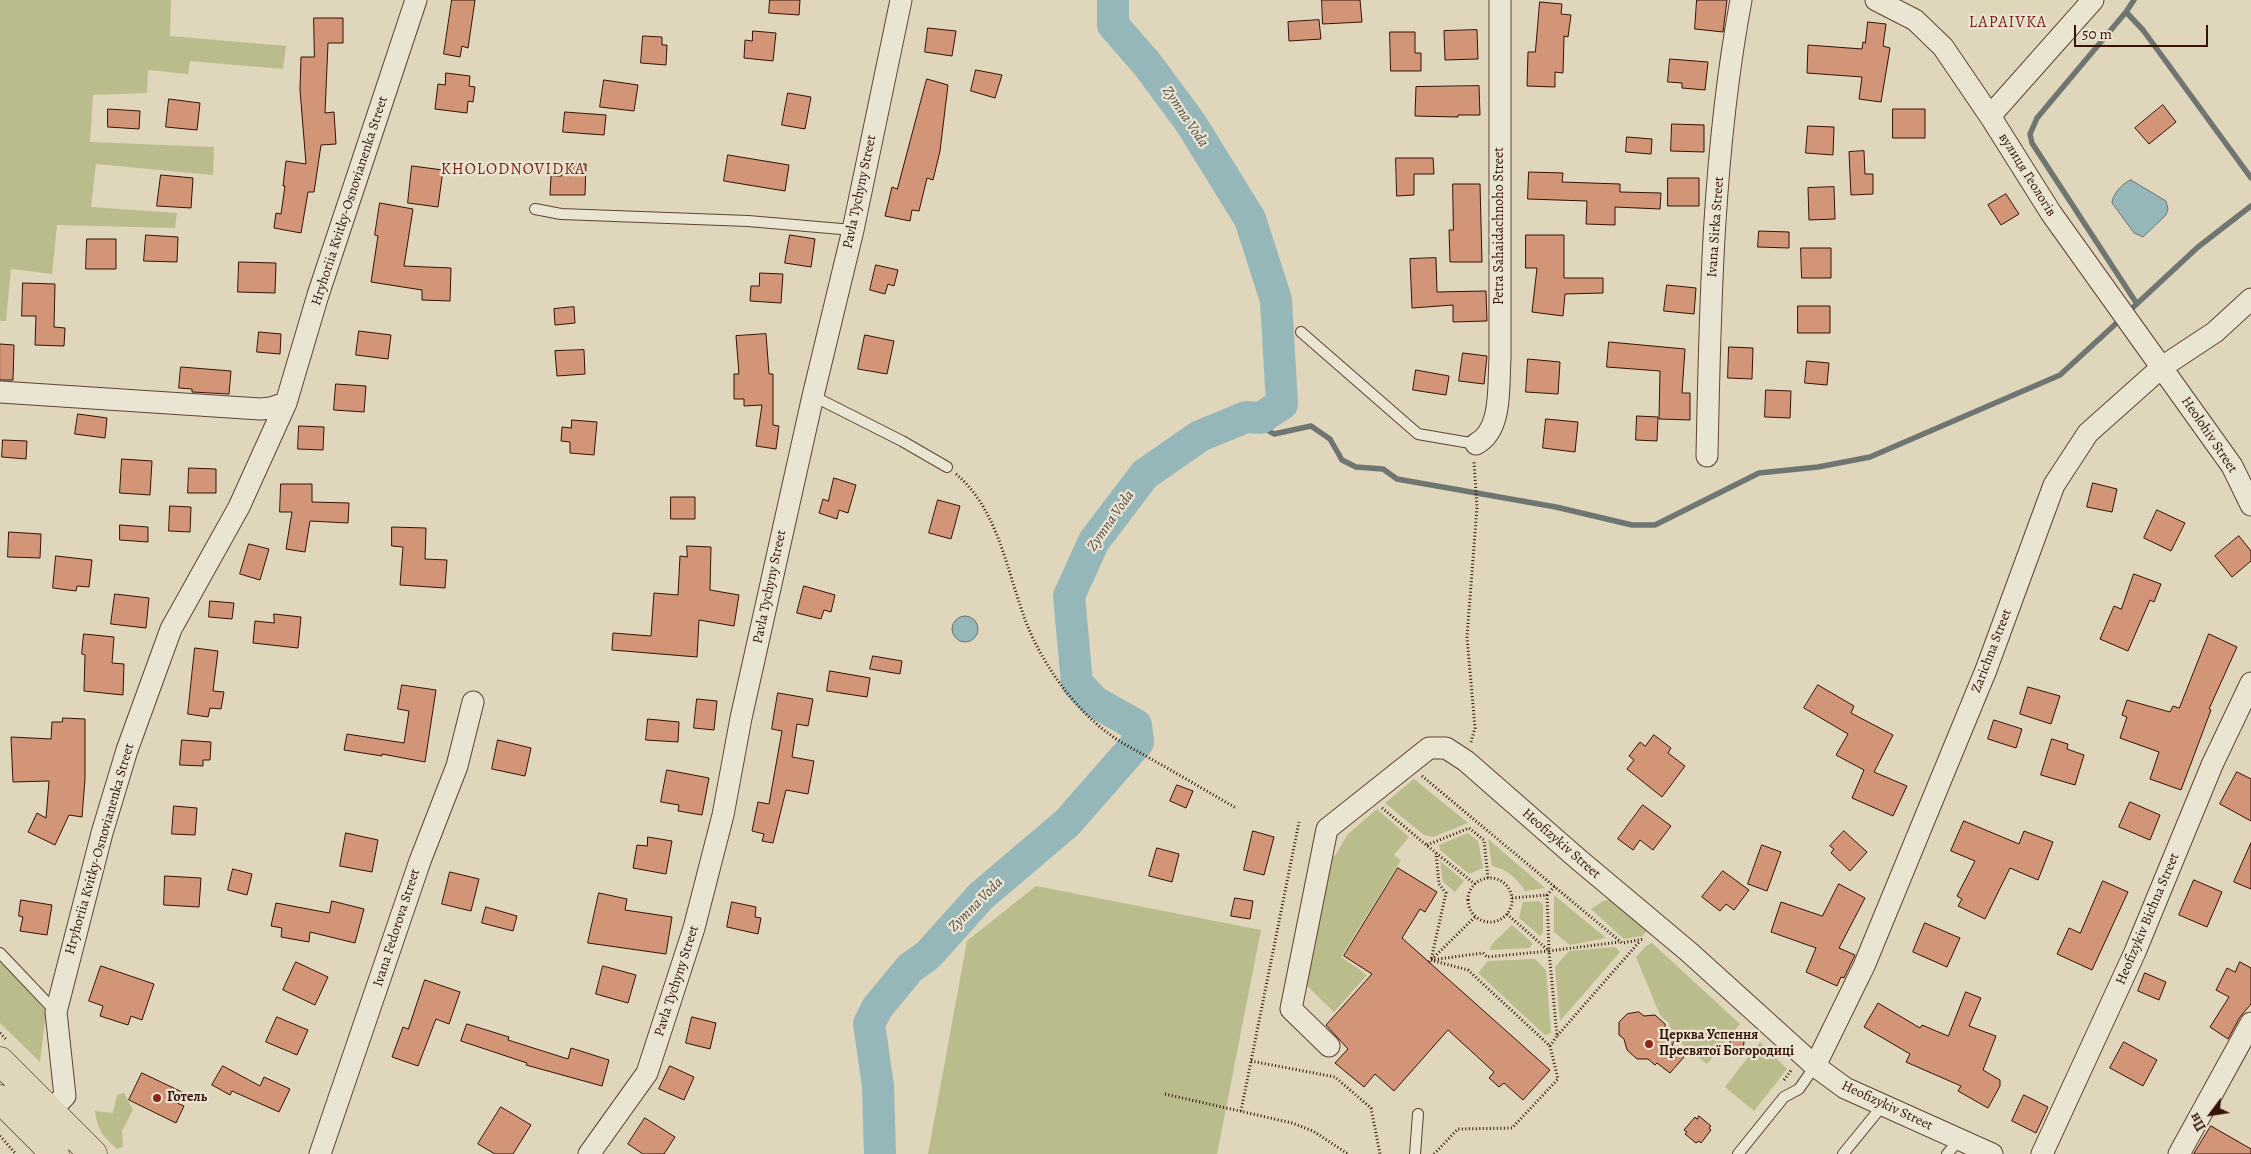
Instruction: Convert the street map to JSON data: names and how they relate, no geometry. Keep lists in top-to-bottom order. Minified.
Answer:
{"streets":{"street":["вулиця Геологів","Pavla Tychyny Street","Hryhoriia Kvitky-Osnovianenka Street","Petra Sahaidachnoho Street","Ivana Sirka Street","Heolohiv Street","Zarichna Street","Heofizykiv Street","Heofizykiv Bichna Street","Ivana Fedorova Street"]},"crossings":[["вулиця Геологів","Heolohiv Street"],["вулиця Геологів","Zarichna Street"],["Heolohiv Street","Zarichna Street"],["Zarichna Street","Heofizykiv Street"]],"districts":["LAPAIVKA","KHOLODNOVIDKA"],"water":["Zymna Voda"],"places":["Церква Успення Пресвятої Богородиці","Готель"],"scale_bar":"50 m","north":"bottom left"}
